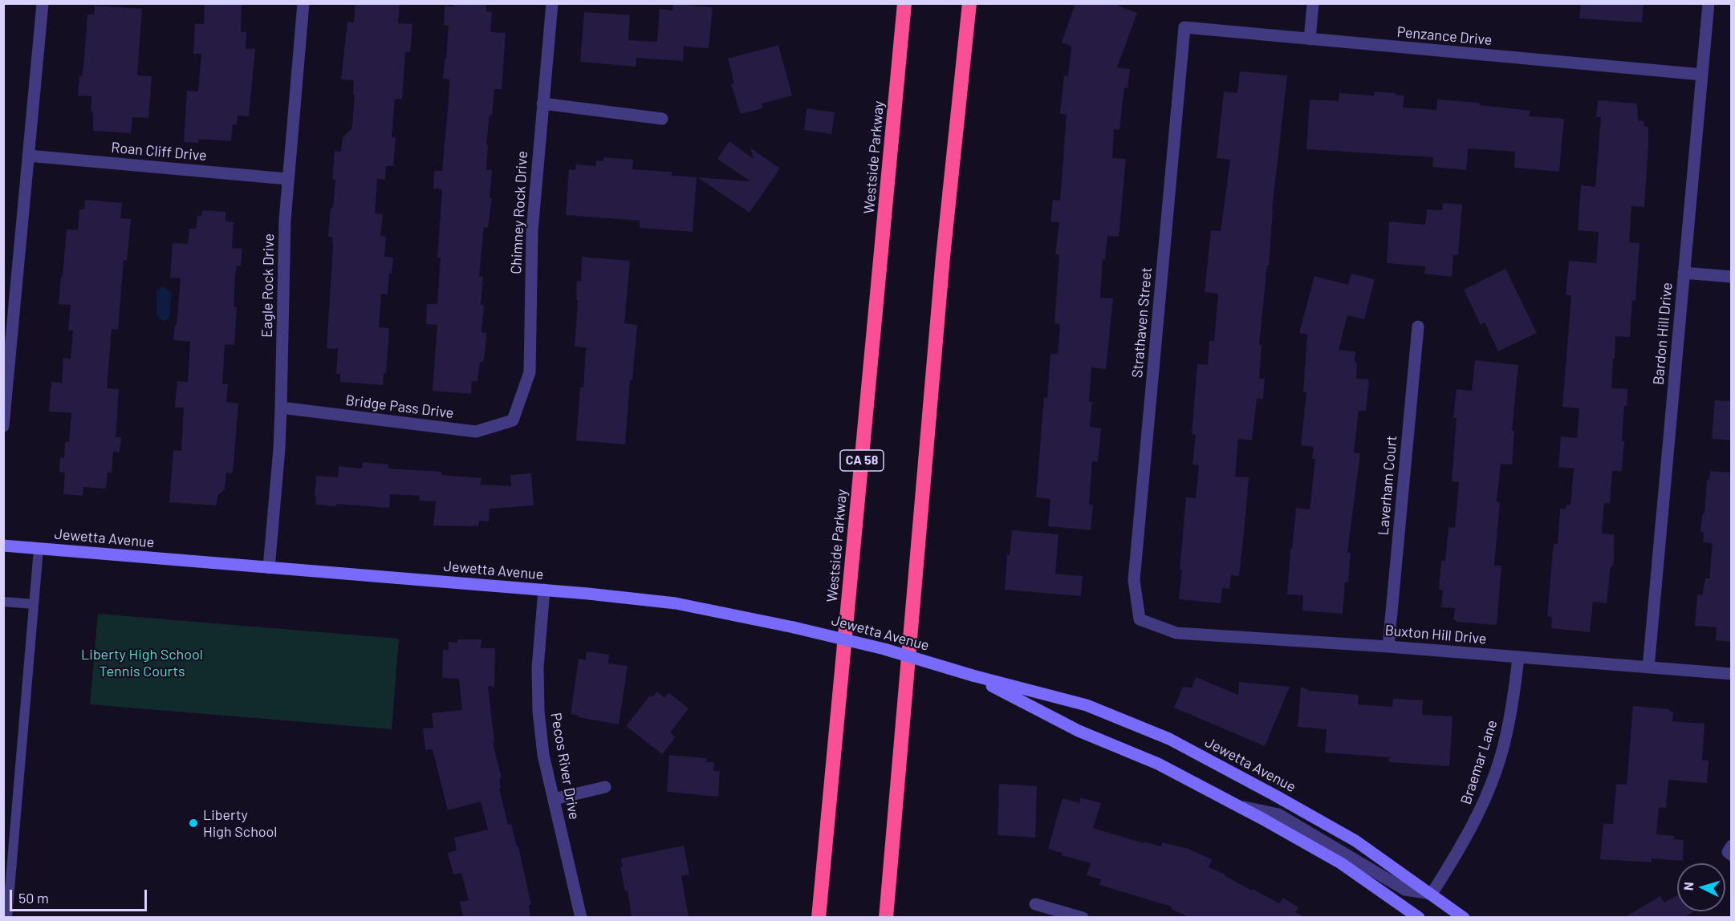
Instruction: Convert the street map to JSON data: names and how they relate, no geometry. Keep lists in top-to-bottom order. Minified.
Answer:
{"streets":{"highway":["Westside Parkway","CA 58"],"street":["Penzance Drive","Roan Cliff Drive","Chimney Rock Drive","Eagle Rock Drive","Strathaven Street","Bardon Hill Drive","Bridge Pass Drive","Laverham Court","Jewetta Avenue","Buxton Hill Drive","Braemar Lane","Pecos River Drive"]},"crossings":[["Penzance Drive","Strathaven Street"],["Penzance Drive","Bardon Hill Drive"],["Roan Cliff Drive","Eagle Rock Drive"],["Chimney Rock Drive","Bridge Pass Drive"],["Eagle Rock Drive","Bridge Pass Drive"],["Eagle Rock Drive","Jewetta Avenue"],["Strathaven Street","Buxton Hill Drive"],["Bardon Hill Drive","Buxton Hill Drive"],["Laverham Court","Buxton Hill Drive"],["Jewetta Avenue","Braemar Lane"],["Jewetta Avenue","Pecos River Drive"],["Buxton Hill Drive","Braemar Lane"]],"parks":["Liberty High School Tennis Courts"],"places":["Liberty High School"],"scale_bar":"50 m","north":"left"}
